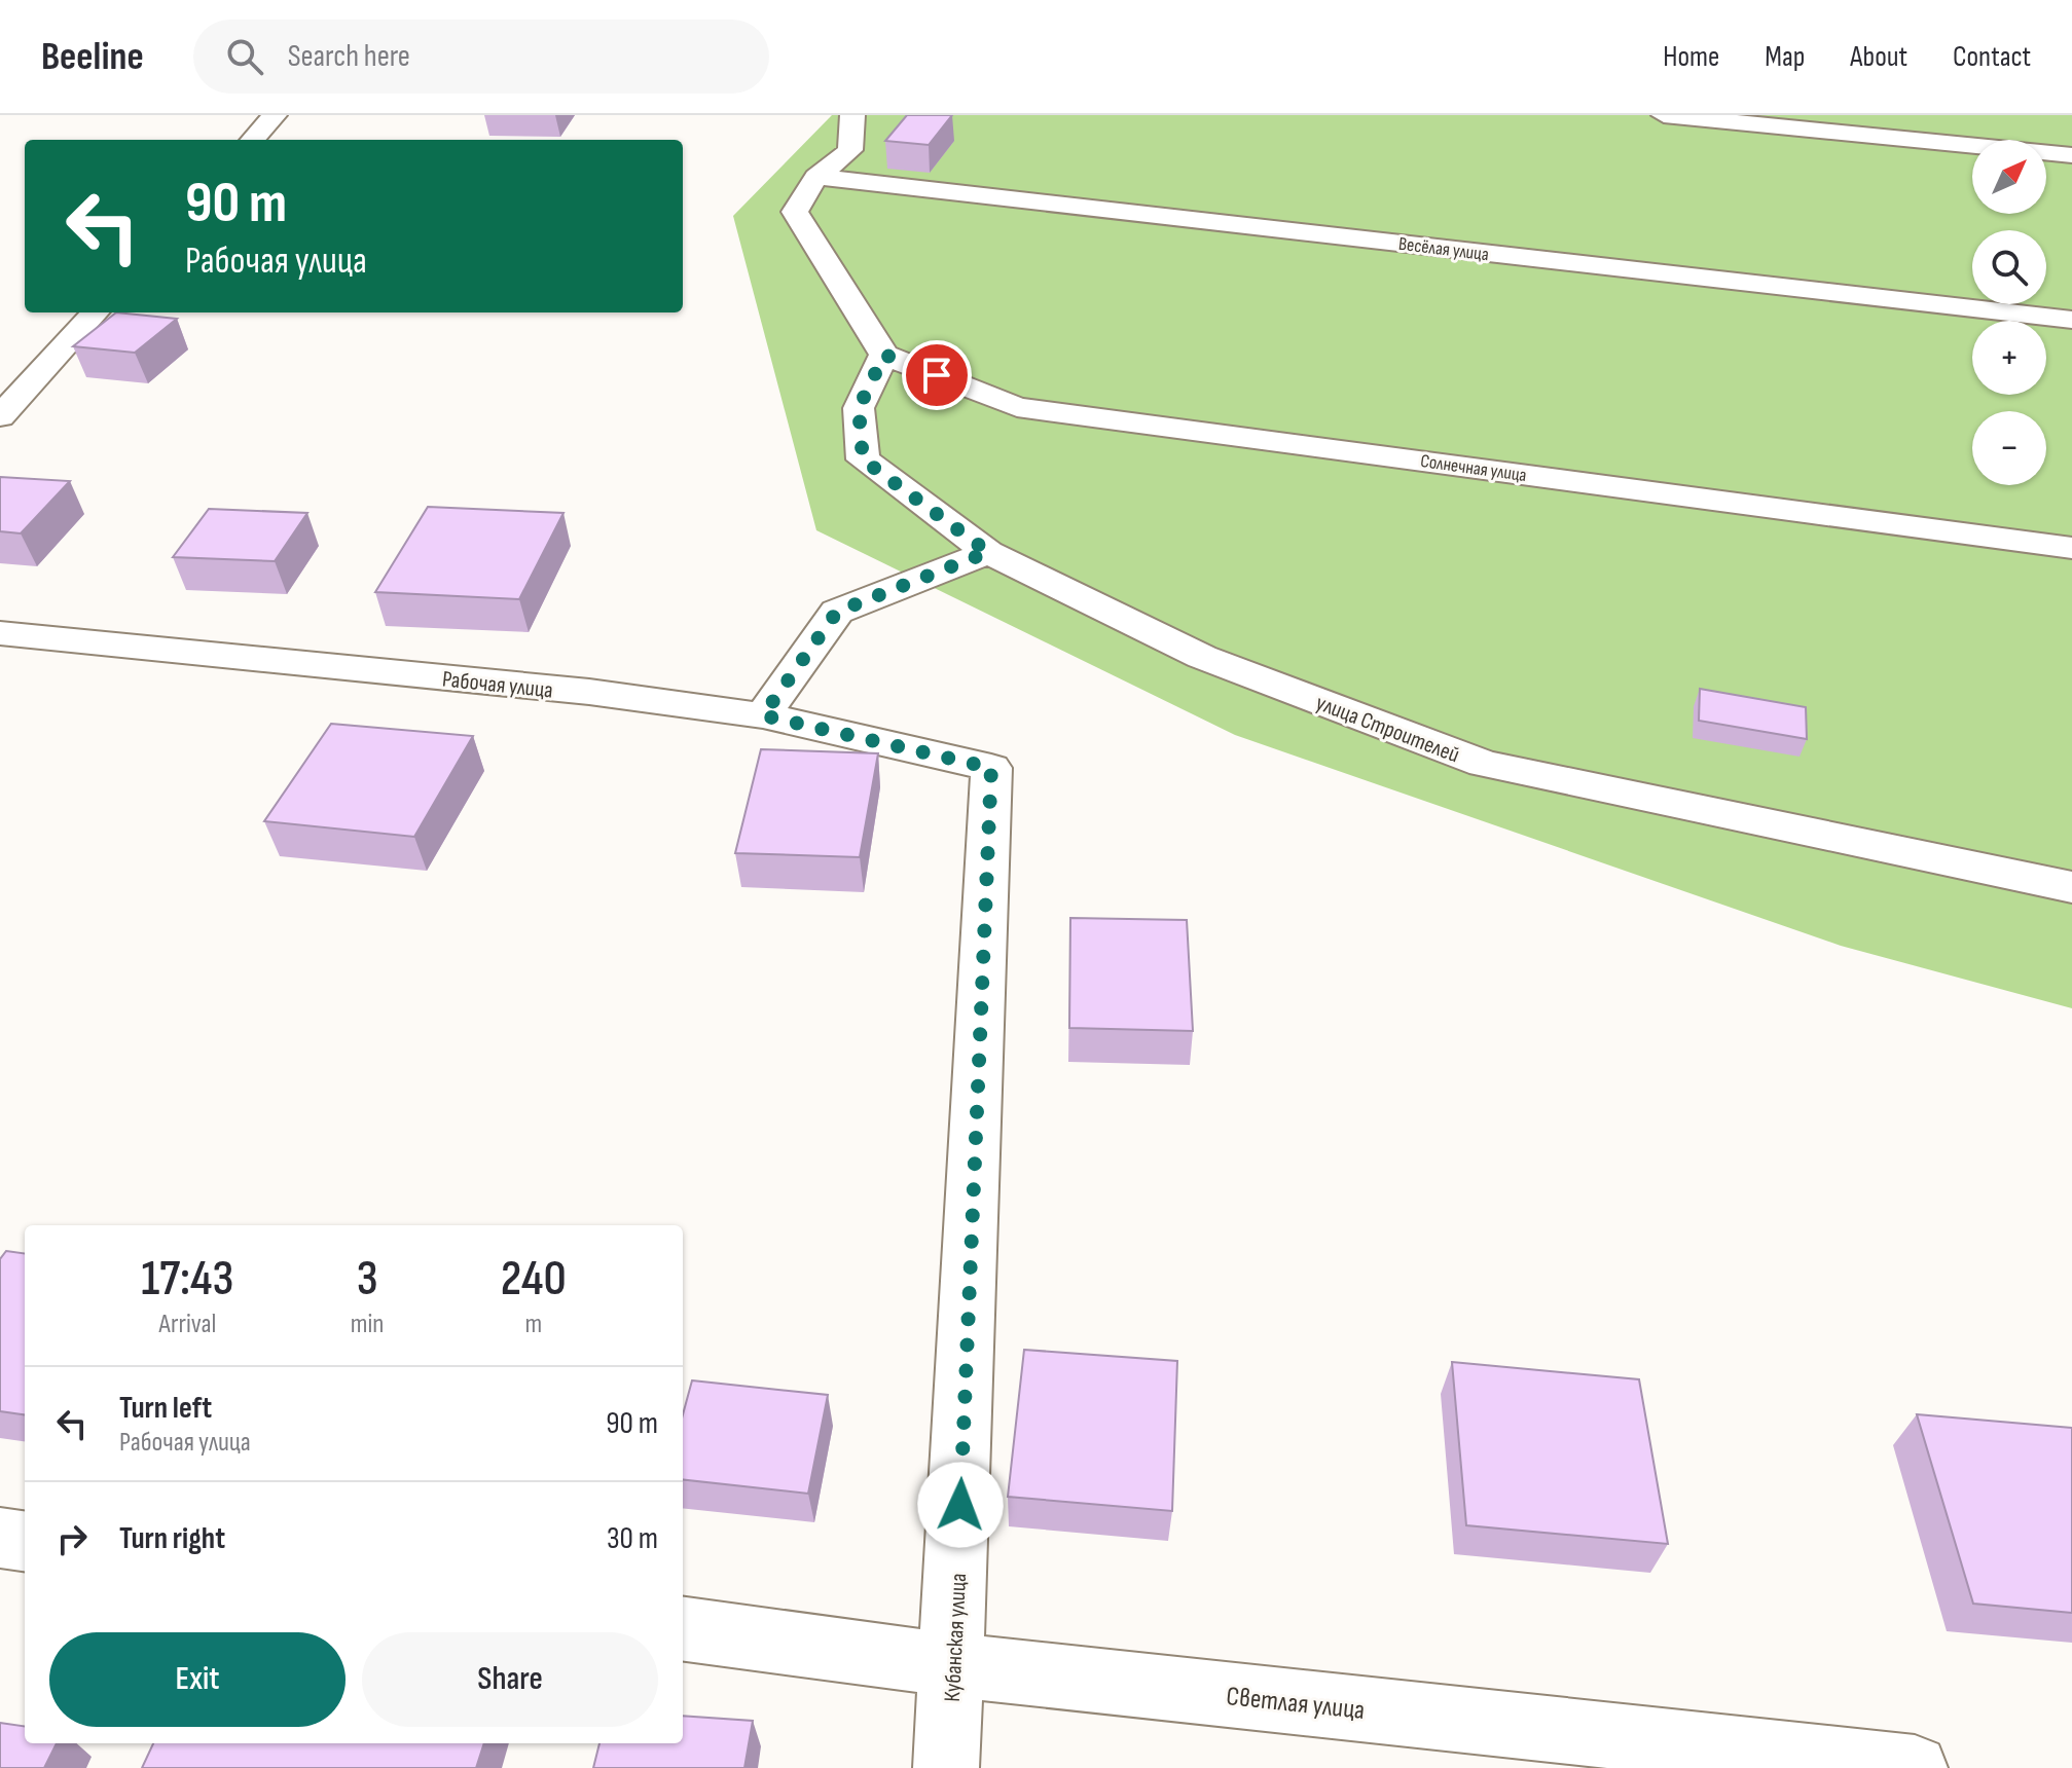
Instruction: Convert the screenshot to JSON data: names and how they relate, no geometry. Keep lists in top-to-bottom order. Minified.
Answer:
{"streets":{"street":["Весёлая улица","Солнечная улица","Рабочая улица","улица Строителей","Кубанская улица","Светлая улица"]},"crossings":[["Солнечная улица","улица Строителей"],["Рабочая улица","Кубанская улица"],["Кубанская улица","Светлая улица"]],"north":"top right","page":{"header":"Beeline","search":"Search here","nav":["Home","Map","About","Contact"],"map_buttons":["+","−"],"turn":["90 m","Рабочая улица"],"eta":["17:43","Arrival","3","min","240","m"],"list":[{"name":"Turn left","note":"Рабочая улица","value":"90 m"},{"name":"Turn right","value":"30 m"}],"buttons":["Exit","Share"]}}
